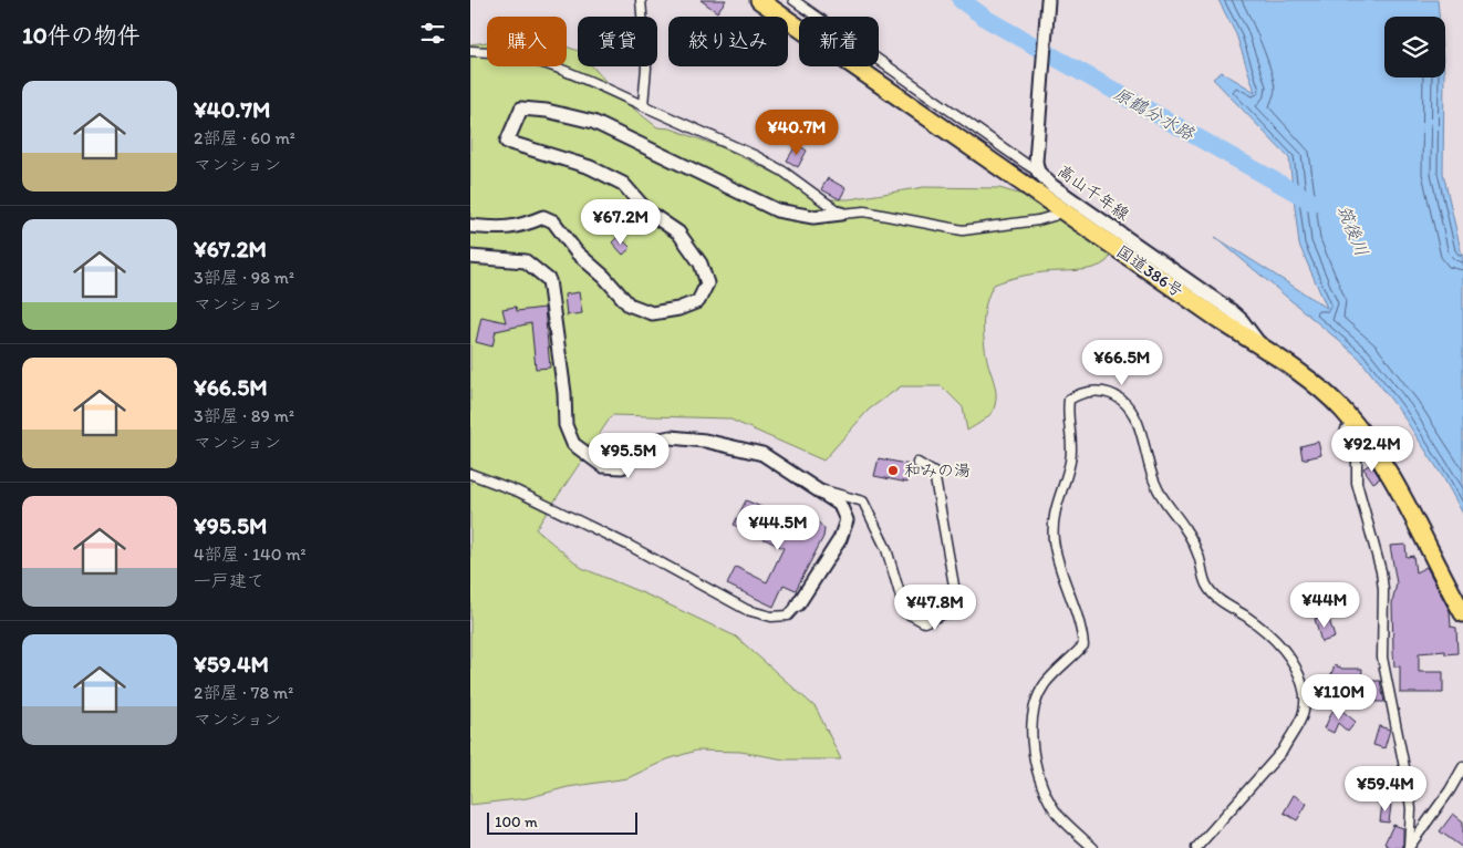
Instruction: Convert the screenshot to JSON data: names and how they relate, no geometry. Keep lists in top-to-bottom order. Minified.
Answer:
{"streets":{"highway":["国道386号"],"street":["高山千年線"]},"crossings":[["高山千年線","国道386号"]],"water":["原鶴分水路","筑後川"],"places":["和みの湯"],"scale_bar":"100 m","page":{"heading":"10件の物件","chip":["購入","賃貸","絞り込み","新着"],"list":[{"name":"¥40.7M","note":"2部屋 · 60 m² · マンション"},{"name":"¥67.2M","note":"3部屋 · 98 m² · マンション"},{"name":"¥66.5M","note":"3部屋 · 89 m² · マンション"},{"name":"¥95.5M","note":"4部屋 · 140 m² · 一戸建て"},{"name":"¥59.4M","note":"2部屋 · 78 m² · マンション"}],"price":["¥40.7M","¥67.2M","¥66.5M","¥92.4M","¥95.5M","¥44.5M","¥44M","¥47.8M","¥110M","¥59.4M"],"scale":"100 m"}}
